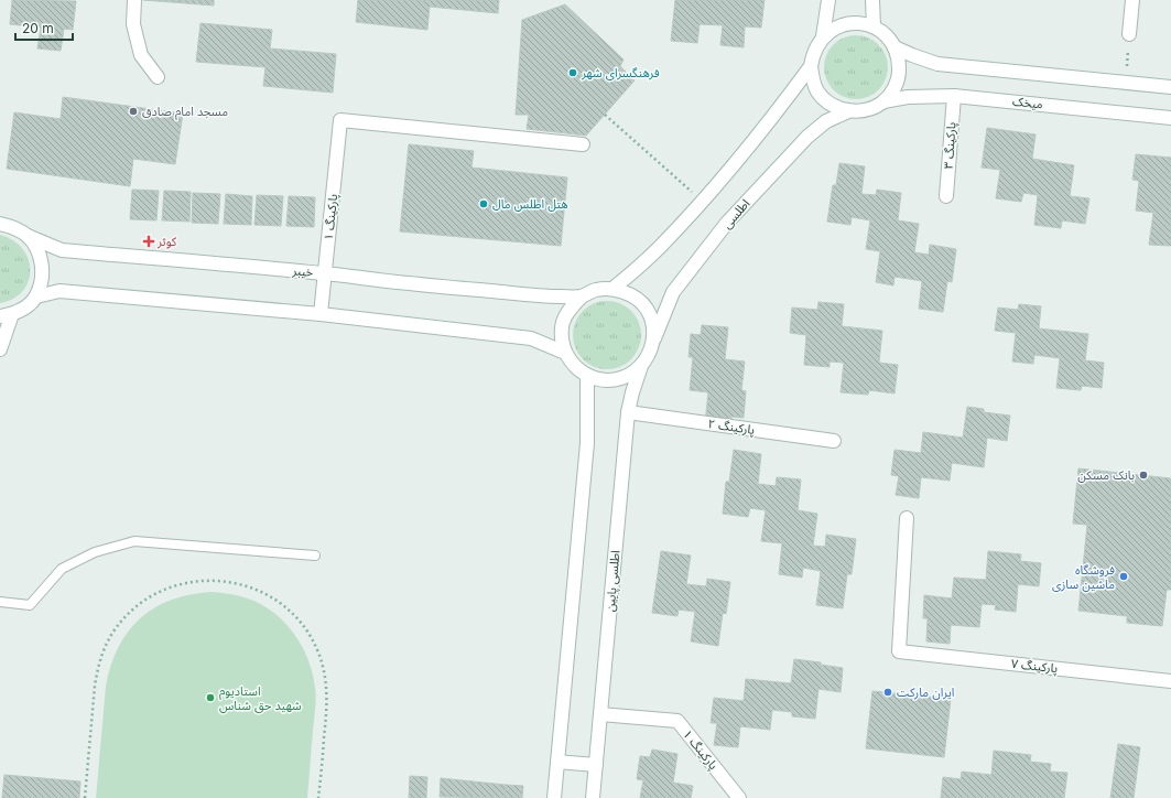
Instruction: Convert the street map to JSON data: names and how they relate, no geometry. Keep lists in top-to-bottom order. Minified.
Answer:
{"streets":{"street":["میخک","پارکینگ ۳","اطلسی","پارکینگ ۱","خیبر","پارکینگ ۲","اطلسی پایین","پارکینگ ۷"]},"crossings":[["میخک","پارکینگ ۳"],["میخک","اطلسی"],["اطلسی","خیبر"],["اطلسی","اطلسی پایین"],["پارکینگ ۱","خیبر"],["پارکینگ ۱","اطلسی پایین"],["خیبر","اطلسی پایین"],["پارکینگ ۲","اطلسی پایین"]],"places":{"other":["فرهنگسرای شهر","مسجد امام صادق","هتل اطلس مال","بانک مسکن","فروشگاه ماشین سازی","ایران مارکت","استادیوم شهید حق شناس"],"health":["کوثر"]},"scale_bar":"20 m"}
